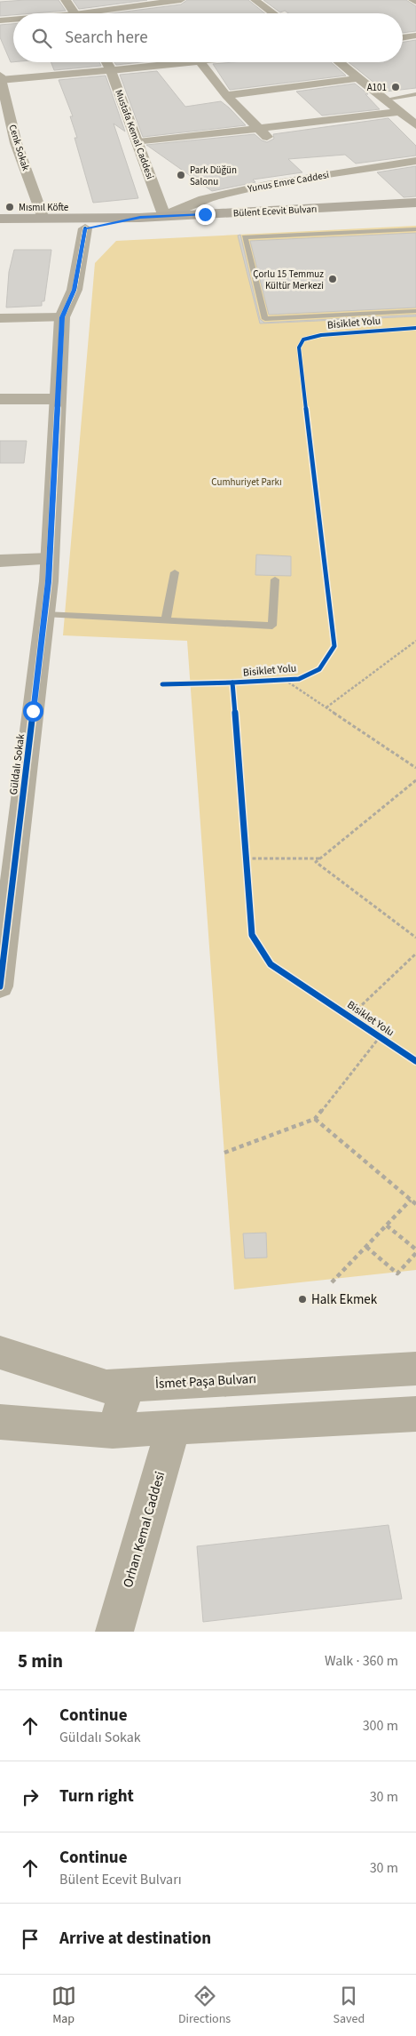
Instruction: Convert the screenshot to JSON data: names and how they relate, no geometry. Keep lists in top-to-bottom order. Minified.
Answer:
{"streets":{"main road":["Bülent Ecevit Bulvarı"],"street":["Mustafa Kemal Caddesi","Cenk Sokak","Yunus Emre Caddesi","Güldalı Sokak","İsmet Paşa Bulvarı","Orhan Kemal Caddesi"],"cycle path":["Bisiklet Yolu"]},"crossings":[["Mustafa Kemal Caddesi","Yunus Emre Caddesi"],["Mustafa Kemal Caddesi","Bülent Ecevit Bulvarı"],["Cenk Sokak","Bülent Ecevit Bulvarı"],["Yunus Emre Caddesi","Bülent Ecevit Bulvarı"],["Bülent Ecevit Bulvarı","Güldalı Sokak"]],"parks":["Cumhuriyet Parkı"],"places":["A101","Park Düğün Salonu","Mısmıl Köfte","Çorlu 15 Temmuz Kültür Merkezi","Halk Ekmek"],"page":{"search":"Search here","heading":["5 min","Walk · 360 m"],"list":[["Continue","Güldalı Sokak","300 m"],["Turn right","30 m"],["Continue","Bülent Ecevit Bulvarı","30 m"],"Arrive at destination"],"nav":["Map","Directions","Saved"]}}
